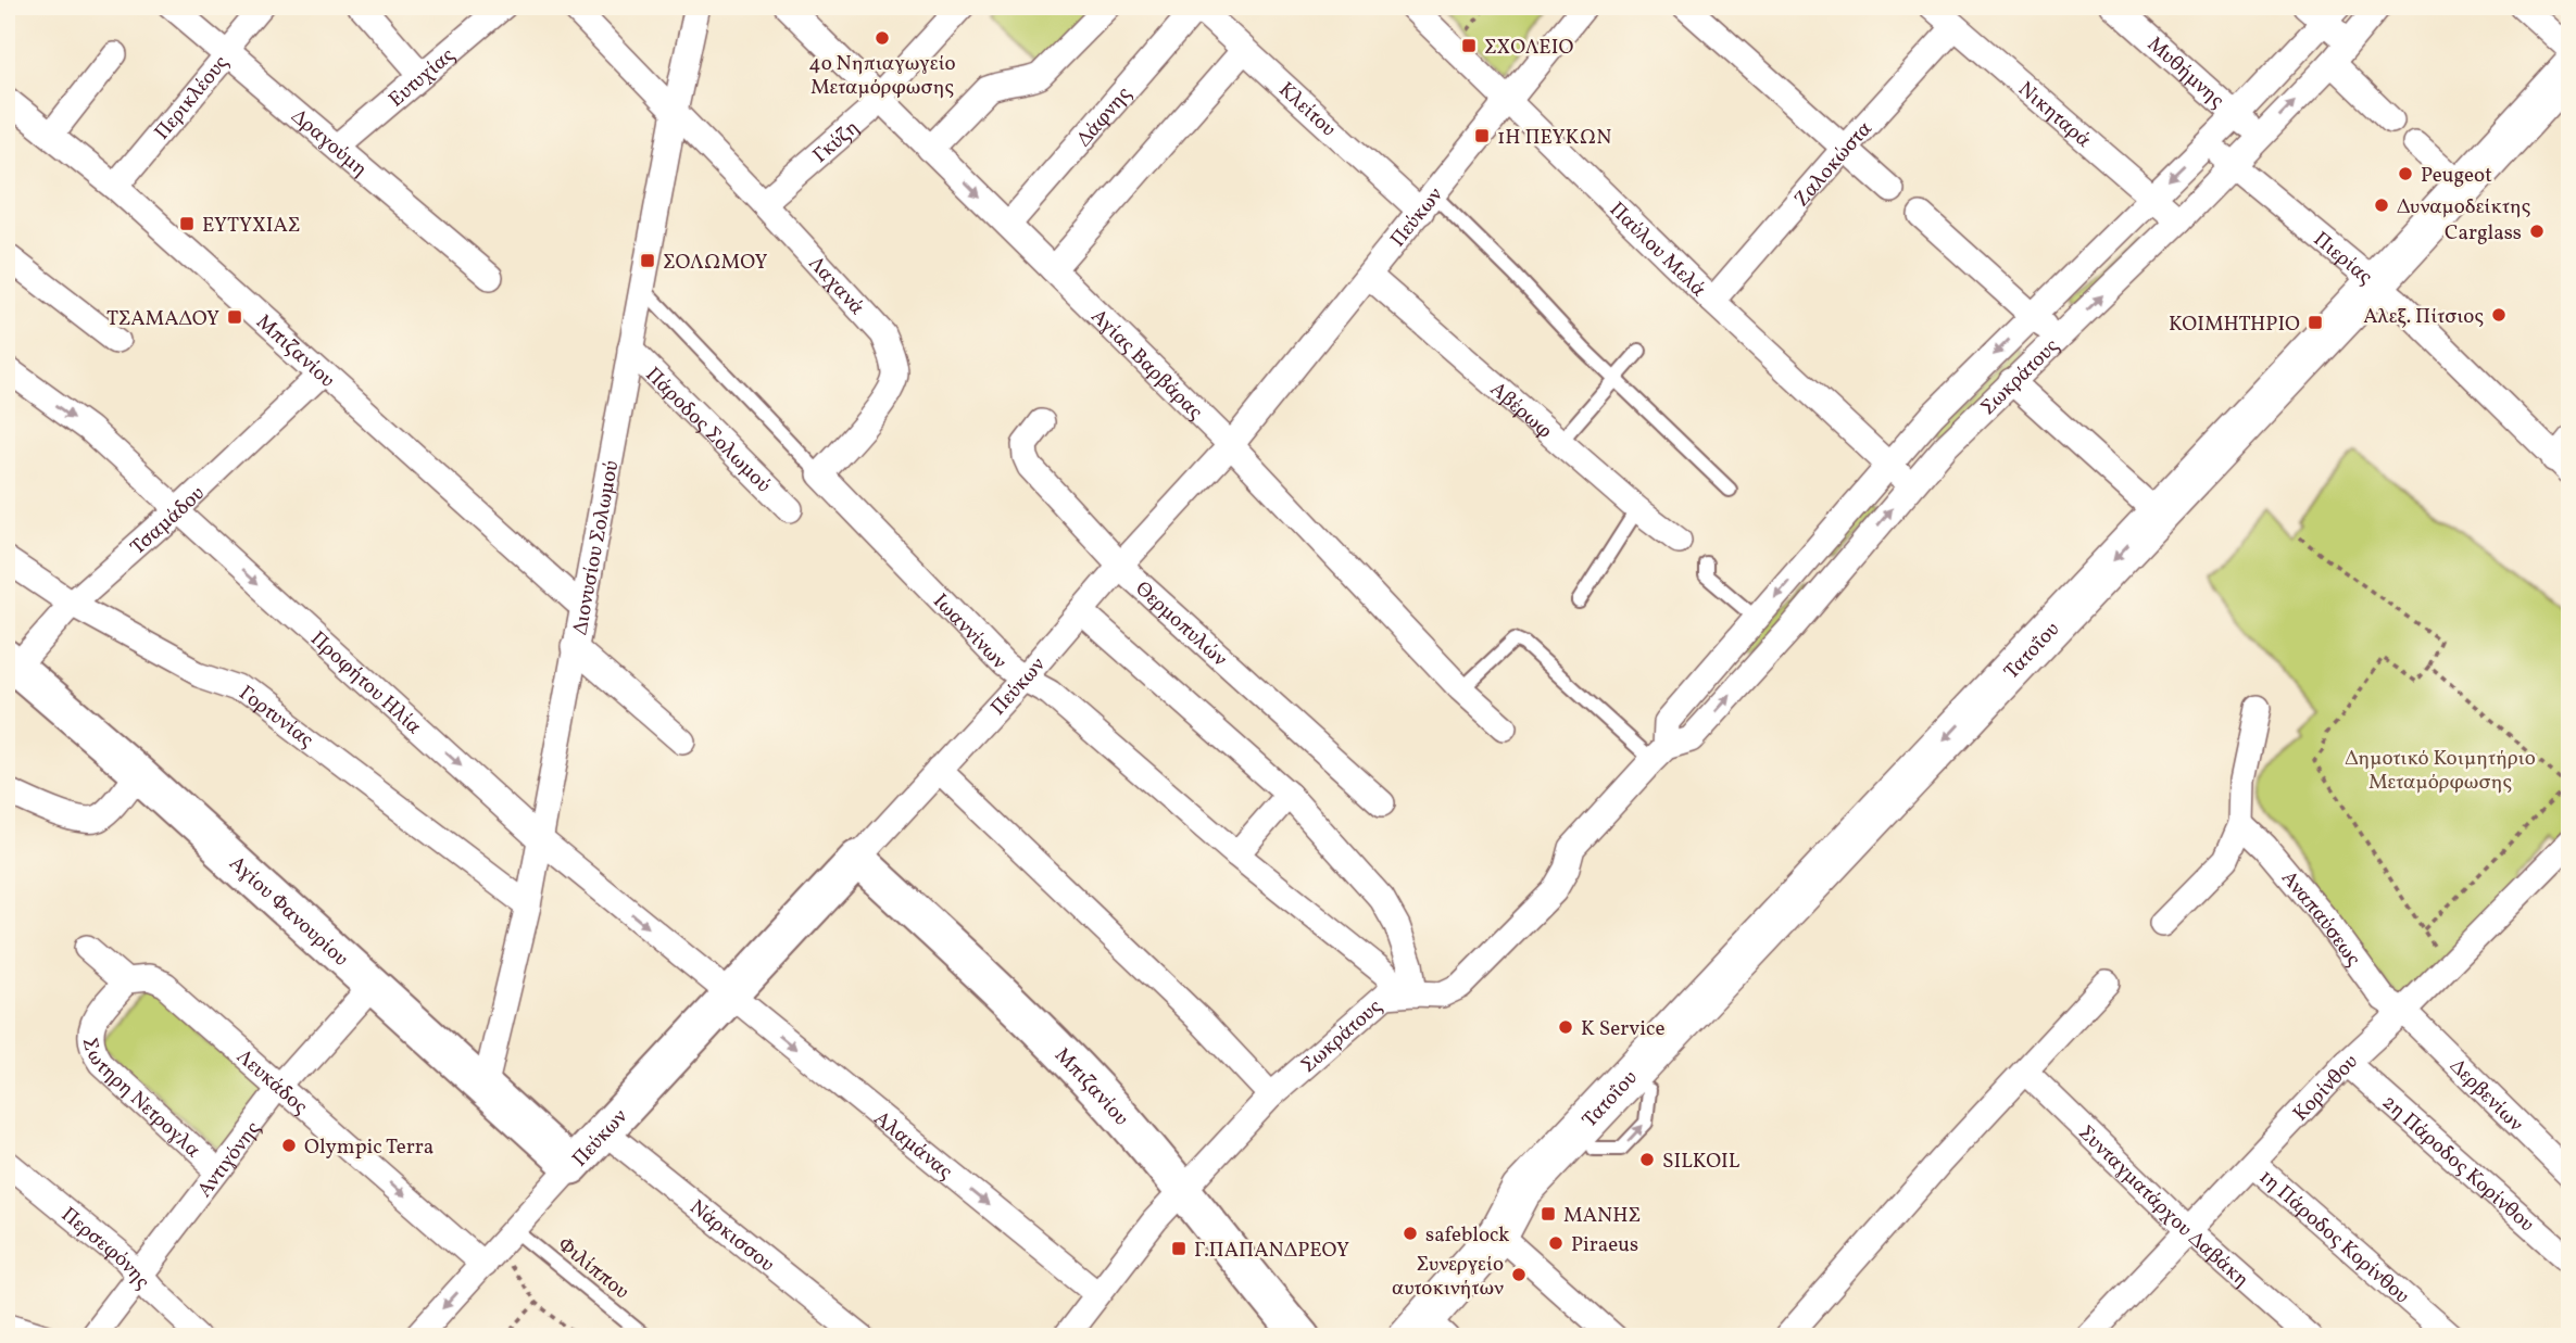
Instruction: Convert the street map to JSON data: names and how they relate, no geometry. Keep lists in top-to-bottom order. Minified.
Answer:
{"streets":{"main road":["Τατοΐου"],"street":["Μυθήμνης","Ευτυχίας","Περικλέους","Κλείτου","Νικηταρά","Δάφνης","Γκύζη","Δραγούμη","Ζαλοκώστα","Πεύκων","Παύλου Μελά","Πιερίας","Λαχανά","Μπιζανίου","Αγίας Βαρβάρας","Σωκράτους","Αβέρωφ","Πάροδος Σολωμού","Τσαμάδου","Διονυσίου Σολωμού","Θερμοπυλών","Ιωαννίνων","Προφήτου Ηλία","Γορτυνίας","Αγίου Φανουρίου","Αναπαύσεως","Λευκάδος","Κορίνθου","Δερβενίων","Σωτηρη Νετρογλα","Αλαμάνας","Αντιγόνης","2η Πάροδος Κορίνθου","Συνταγματάρχου Δαβάκη","Νάρκισσου","1η Πάροδος Κορίνθου","Περσεφόνης"],"lane":["Φιλίππου"]},"crossings":[["Μυθήμνης","Σωκράτους"],["Ευτυχίας","Δραγούμη"],["Περικλέους","Δραγούμη"],["Περικλέους","Μπιζανίου"],["Κλείτου","Δάφνης"],["Κλείτου","Πεύκων"],["Νικηταρά","Ζαλοκώστα"],["Νικηταρά","Σωκράτους"],["Δάφνης","Αγίας Βαρβάρας"],["Γκύζη","Λαχανά"],["Γκύζη","Αγίας Βαρβάρας"],["Ζαλοκώστα","Παύλου Μελά"],["Πεύκων","Παύλου Μελά"],["Πεύκων","Μπιζανίου"],["Πεύκων","Αγίας Βαρβάρας"],["Πεύκων","Αβέρωφ"],["Πεύκων","Θερμοπυλών"],["Πεύκων","Ιωαννίνων"],["Πεύκων","Προφήτου Ηλία"],["Πεύκων","Αγίου Φανουρίου"],["Πεύκων","Λευκάδος"],["Πεύκων","Αλαμάνας"],["Πεύκων","Νάρκισσου"],["Πεύκων","Φιλίππου"],["Παύλου Μελά","Σωκράτους"],["Πιερίας","Σωκράτους"],["Πιερίας","Τατοΐου"],["Λαχανά","Διονυσίου Σολωμού"],["Λαχανά","Ιωαννίνων"],["Μπιζανίου","Σωκράτους"],["Μπιζανίου","Τσαμάδου"],["Μπιζανίου","Διονυσίου Σολωμού"],["Σωκράτους","Ιωαννίνων"],["Σωκράτους","Αλαμάνας"],["Πάροδος Σολωμού","Διονυσίου Σολωμού"],["Τσαμάδου","Προφήτου Ηλία"],["Τσαμάδου","Γορτυνίας"],["Τσαμάδου","Αγίου Φανουρίου"],["Διονυσίου Σολωμού","Ιωαννίνων"],["Διονυσίου Σολωμού","Προφήτου Ηλία"],["Διονυσίου Σολωμού","Γορτυνίας"],["Διονυσίου Σολωμού","Αγίου Φανουρίου"],["Προφήτου Ηλία","Αλαμάνας"],["Αγίου Φανουρίου","Αντιγόνης"],["Αναπαύσεως","Κορίνθου"],["Αναπαύσεως","Δερβενίων"],["Λευκάδος","Σωτηρη Νετρογλα"],["Λευκάδος","Αντιγόνης"],["Κορίνθου","Δερβενίων"],["Κορίνθου","2η Πάροδος Κορίνθου"],["Κορίνθου","Συνταγματάρχου Δαβάκη"],["Κορίνθου","1η Πάροδος Κορίνθου"],["Σωτηρη Νετρογλα","Αντιγόνης"],["Αντιγόνης","Περσεφόνης"]],"one_way":["Προφήτου Ηλία","Λευκάδος","Αλαμάνας"],"parks":["Δημοτικό Κοιμητήριο Μεταμόρφωσης"],"places":{"other":["4ο Νηπιαγωγείο Μεταμόρφωσης","Peugeot","Δυναμοδείκτης","Carglass","Αλεξ. Πίτσιος","K Service","Olympic Terra","SILKOIL","safeblock","Piraeus","Συνεργείο αυτοκινήτων"],"transit":["ΣΧΟΛΕΙΟ","1Η ΠΕΥΚΩΝ","ΕΥΤΥΧΙΑΣ","ΣΟΛΩΜΟΥ","ΤΣΑΜΑΔΟΥ","ΚΟΙΜΗΤΗΡΙΟ","ΜΑΝΗΣ","Γ.ΠΑΠΑΝΔΡΕΟΥ"]}}
